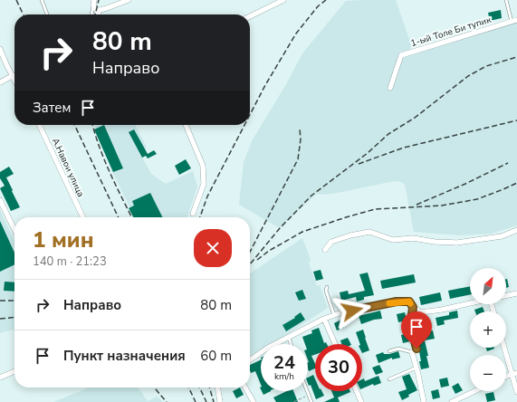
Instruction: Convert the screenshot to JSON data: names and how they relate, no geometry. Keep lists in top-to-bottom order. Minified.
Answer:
{"streets":{"street":["1-ый Толе Би тупик","А.Навои улица"]},"north":"top right","page":{"turn":["80 m","Направо"],"then":"Затем","heading":["1 мин","140 m · 21:23"],"map_buttons":["+","−"],"list":[{"name":"Направо","value":"80 m"},{"name":"Пункт назначения","value":"60 m"}],"speed":"24 km/h","limit":"30"}}
